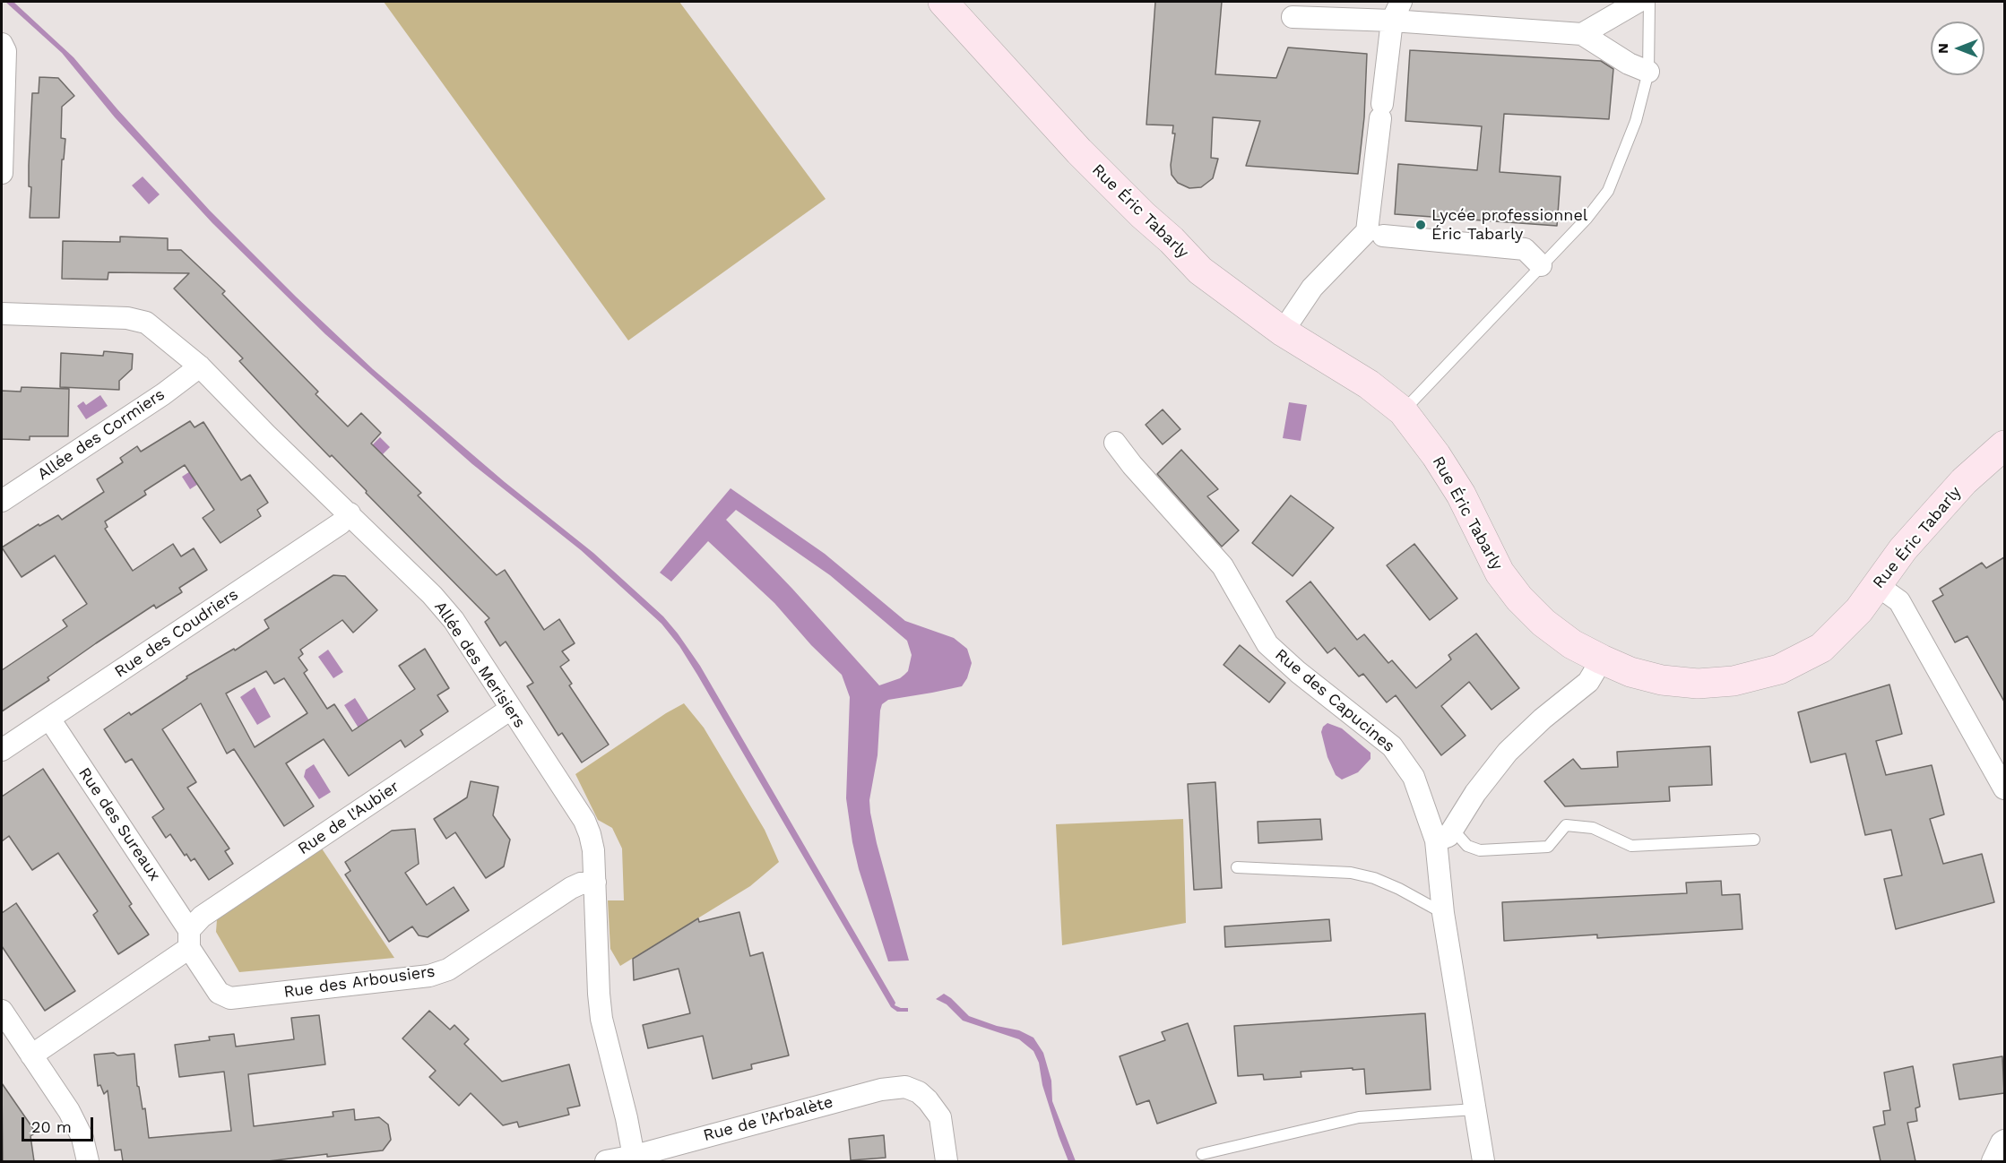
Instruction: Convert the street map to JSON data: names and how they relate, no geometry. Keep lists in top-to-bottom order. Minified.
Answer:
{"streets":{"street":["Rue Éric Tabarly","Allée des Cormiers","Rue des Coudriers","Allée des Merisiers","Rue des Capucines","Rue de l'Aubier","Rue des Sureaux","Rue des Arbousiers","Rue de l’Arbalète"]},"crossings":[["Allée des Cormiers","Allée des Merisiers"],["Rue des Coudriers","Allée des Merisiers"],["Rue des Coudriers","Rue des Sureaux"],["Allée des Merisiers","Rue de l'Aubier"],["Allée des Merisiers","Rue des Arbousiers"],["Allée des Merisiers","Rue de l’Arbalète"],["Rue de l'Aubier","Rue des Sureaux"],["Rue de l'Aubier","Rue des Arbousiers"],["Rue des Sureaux","Rue des Arbousiers"]],"places":["Lycée professionnel Éric Tabarly"],"scale_bar":"20 m","north":"left"}
